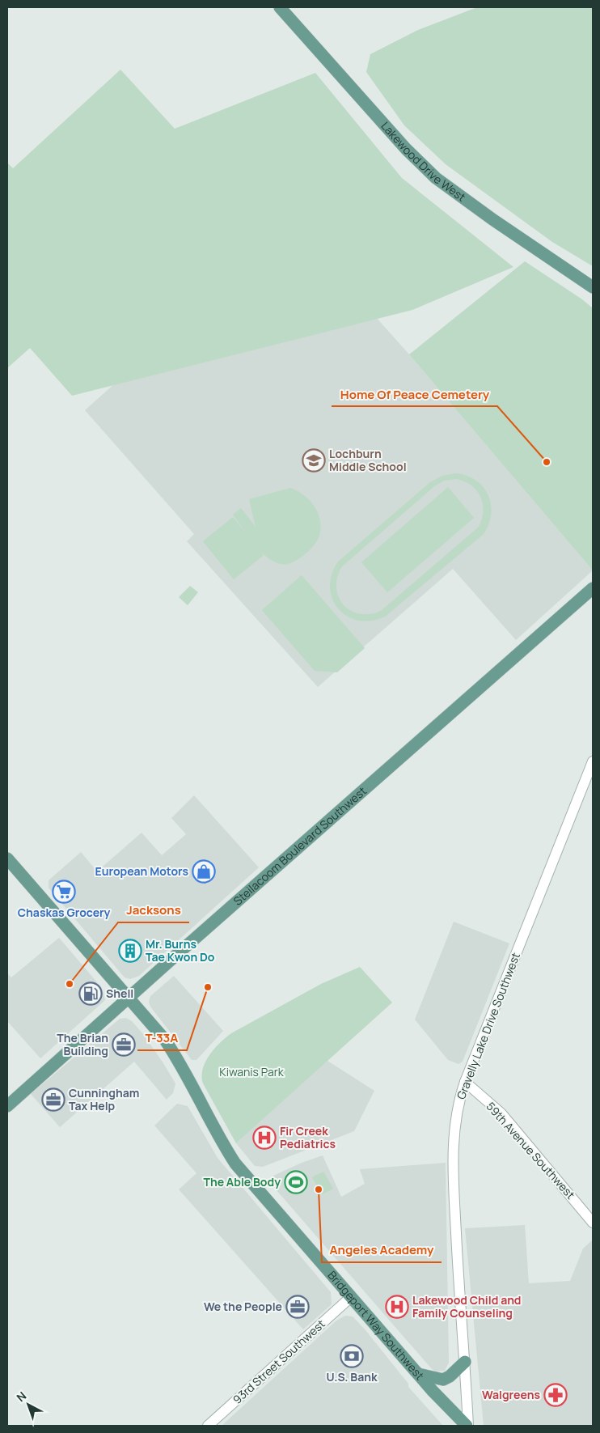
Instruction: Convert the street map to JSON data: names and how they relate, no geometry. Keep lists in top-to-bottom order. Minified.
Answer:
{"streets":{"main road":["Lakewood Drive West","Steilacoom Boulevard Southwest","Bridgeport Way Southwest"],"street":["Gravelly Lake Drive Southwest","59th Avenue Southwest","93rd Street Southwest"]},"crossings":[["Steilacoom Boulevard Southwest","Bridgeport Way Southwest"],["Gravelly Lake Drive Southwest","59th Avenue Southwest"],["Gravelly Lake Drive Southwest","Bridgeport Way Southwest"],["Bridgeport Way Southwest","93rd Street Southwest"]],"parks":["Kiwanis Park"],"places":{"school or university":["Lochburn Middle School"],"other":["Home Of Peace Cemetery","Jacksons","T-33A","Angeles Academy"],"shop":["European Motors"],"supermarket":["Chaskas Grocery"],"building":["Mr. Burns Tae Kwon Do"],"fuel station":["Shell"],"office":["The Brian Building","Cunningham Tax Help","We the People"],"hospital":["Fir Creek Pediatrics","Lakewood Child and Family Counseling"],"sports":["The Able Body"],"bank":["U.S. Bank"],"pharmacy":["Walgreens"]},"north":"top left"}
